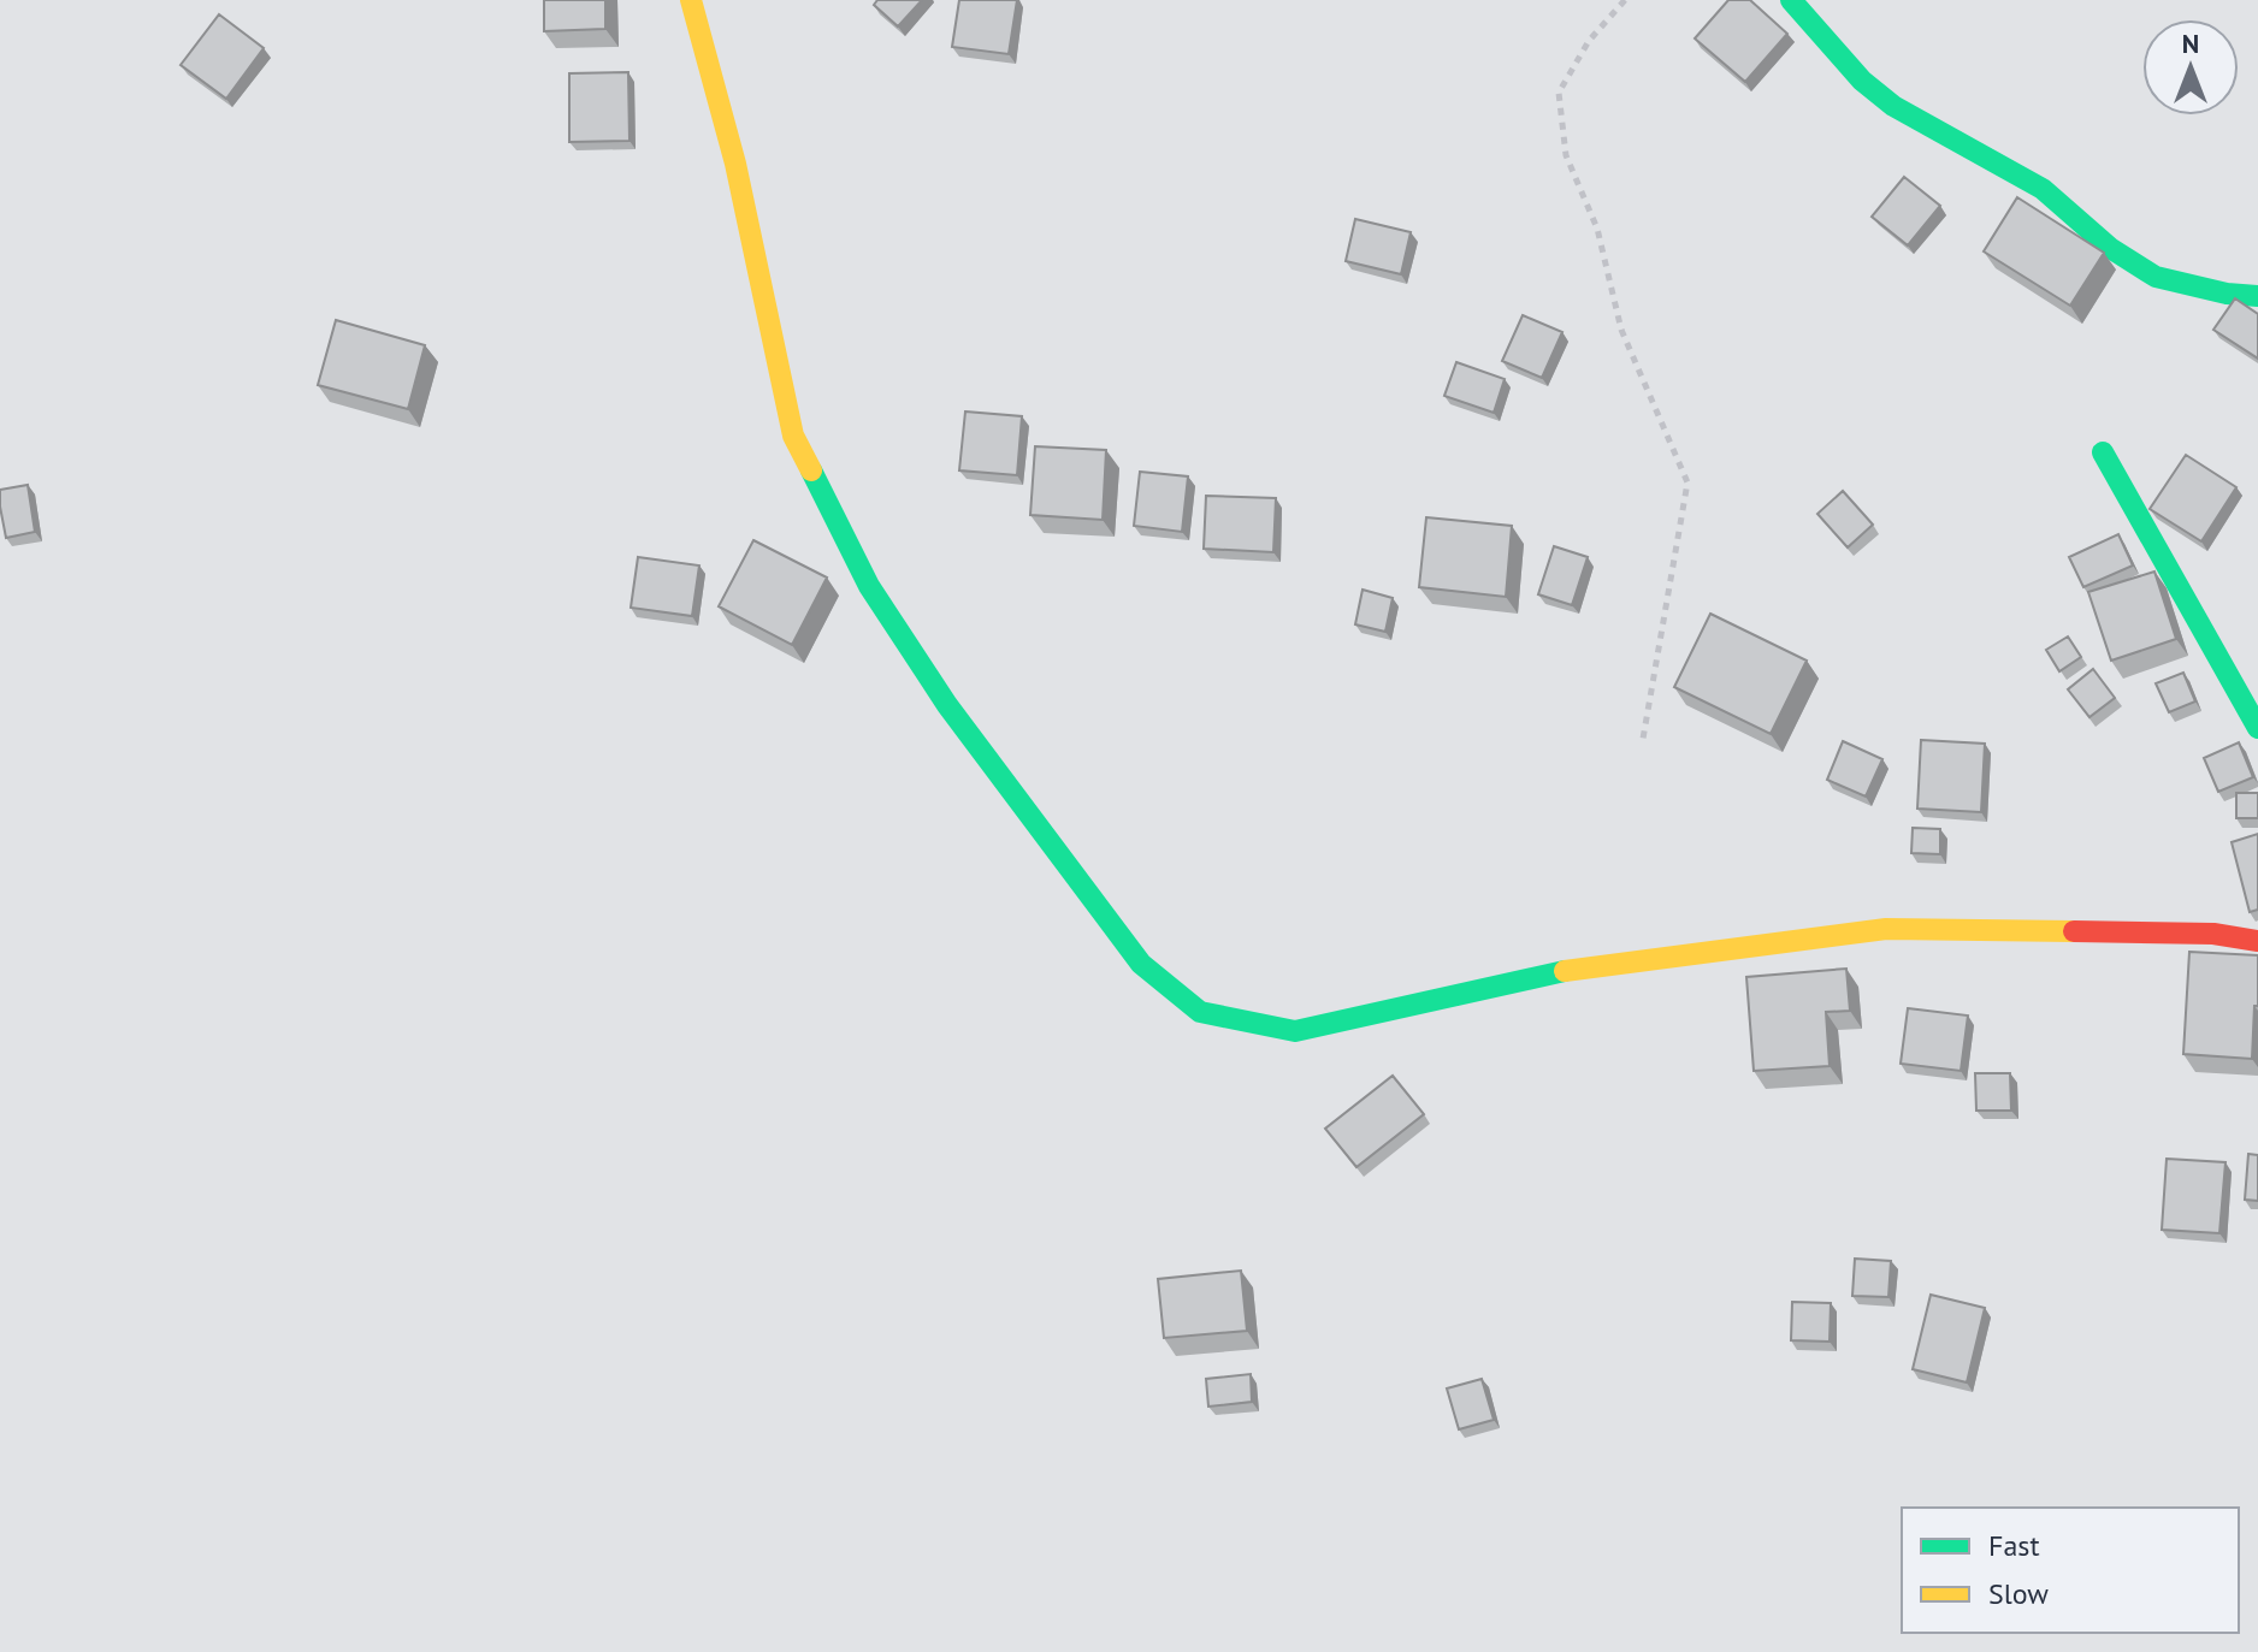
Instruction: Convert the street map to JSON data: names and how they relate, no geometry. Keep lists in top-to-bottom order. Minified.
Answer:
{"legend":["Fast","Slow"],"north":"top"}
